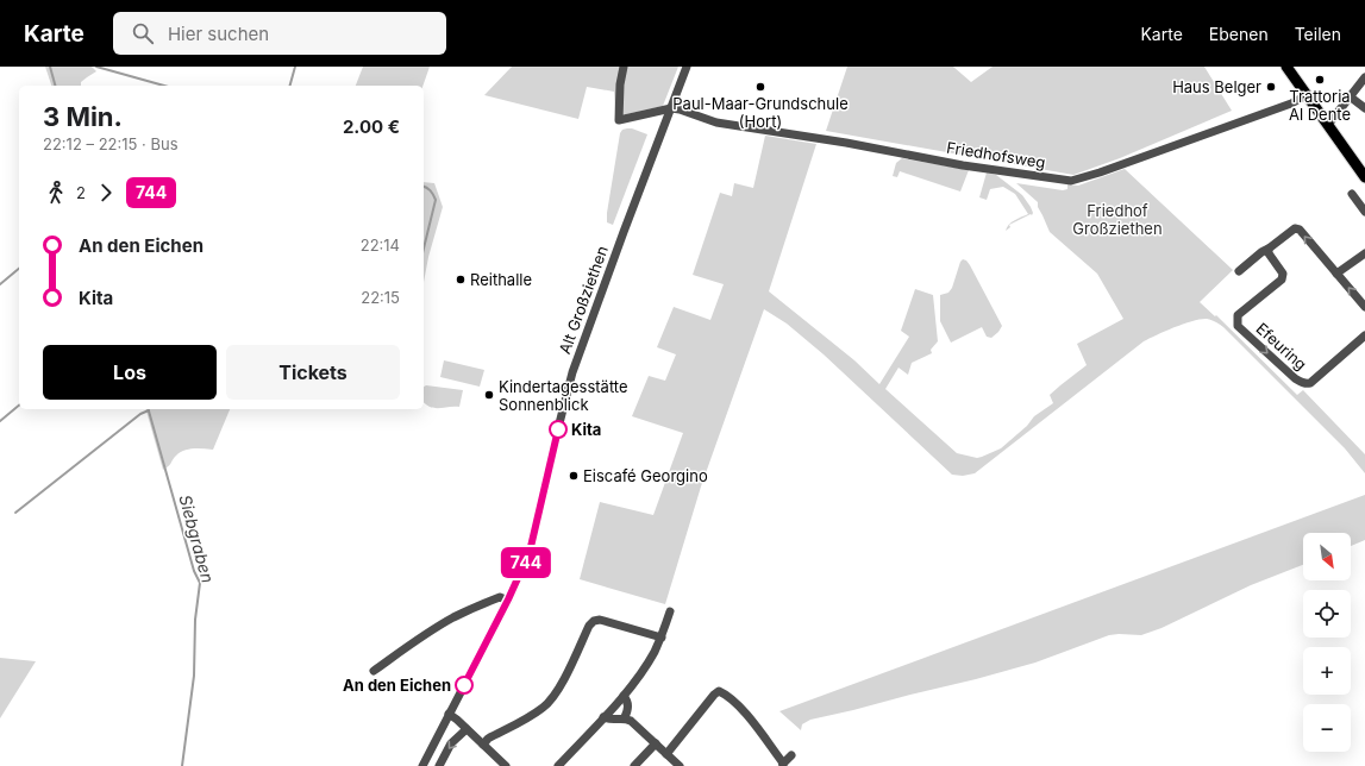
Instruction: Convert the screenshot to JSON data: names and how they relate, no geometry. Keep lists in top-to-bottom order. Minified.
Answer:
{"streets":{"street":["Friedhofsweg","Alt Großziethen","Efeuring"]},"crossings":[["Friedhofsweg","Alt Großziethen"]],"water":["Siebgraben"],"parks":["Friedhof Großziethen"],"places":["Trattoria Al Dente","Paul-Maar-Grundschule (Hort)","Haus Belger","Reithalle","Kindertagesstätte Sonnenblick","Kita","Eiscafé Georgino","An den Eichen"],"lines":["bus line 744"],"north":"bottom right","page":{"header":"Karte","search":"Hier suchen","nav":["Karte","Ebenen","Teilen"],"on_map":"744","heading":["3 Min.","22:12 – 22:15 · Bus","2.00 €"],"legs":["2","744"],"list":[{"name":"An den Eichen","value":"22:14"},{"name":"Kita","value":"22:15"}],"buttons":["Los","Tickets"],"map_buttons":["+","−"]}}
